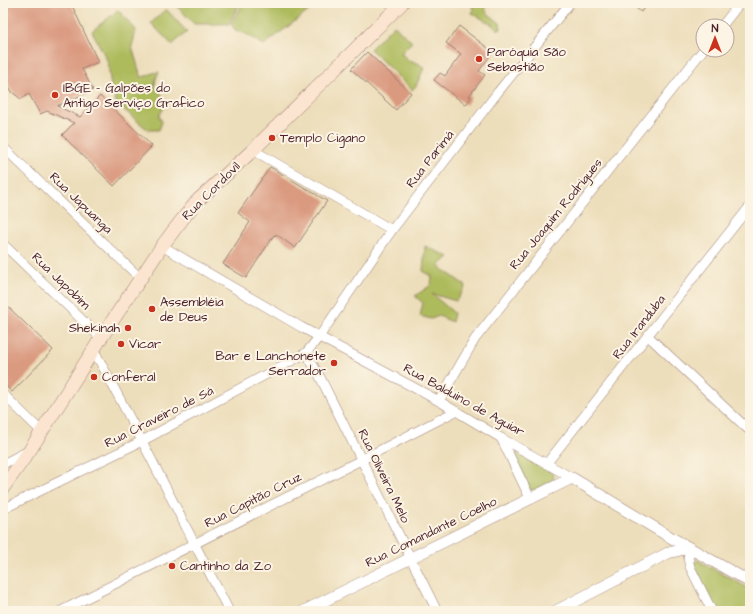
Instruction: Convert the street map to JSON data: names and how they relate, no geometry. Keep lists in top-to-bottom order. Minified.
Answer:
{"streets":{"main road":["Rua Cordovil"],"street":["Rua Parimá","Rua Japuanga","Rua Joaquim Rodrigues","Rua Japobim","Rua Iranduba","Rua Balduino de Aguiar","Rua Craveiro de Sá","Rua Oliveira Melo","Rua Capitão Cruz","Rua Comandante Coelho"]},"crossings":[["Rua Parimá","Rua Balduino de Aguiar"],["Rua Parimá","Rua Craveiro de Sá"],["Rua Cordovil","Rua Japuanga"],["Rua Cordovil","Rua Japobim"],["Rua Cordovil","Rua Balduino de Aguiar"],["Rua Joaquim Rodrigues","Rua Balduino de Aguiar"],["Rua Iranduba","Rua Balduino de Aguiar"],["Rua Balduino de Aguiar","Rua Craveiro de Sá"],["Rua Balduino de Aguiar","Rua Capitão Cruz"],["Rua Balduino de Aguiar","Rua Comandante Coelho"],["Rua Craveiro de Sá","Rua Oliveira Melo"],["Rua Oliveira Melo","Rua Capitão Cruz"],["Rua Oliveira Melo","Rua Comandante Coelho"]],"places":["Paróquia São Sebastião","IBGE - Galpões do Antigo Serviço Grafico","Templo Cigano","Assembléia de Deus","Shekinah","Vicar","Bar e Lanchonete Serrador","Conferal","Cantinho da Zo"],"north":"top"}
